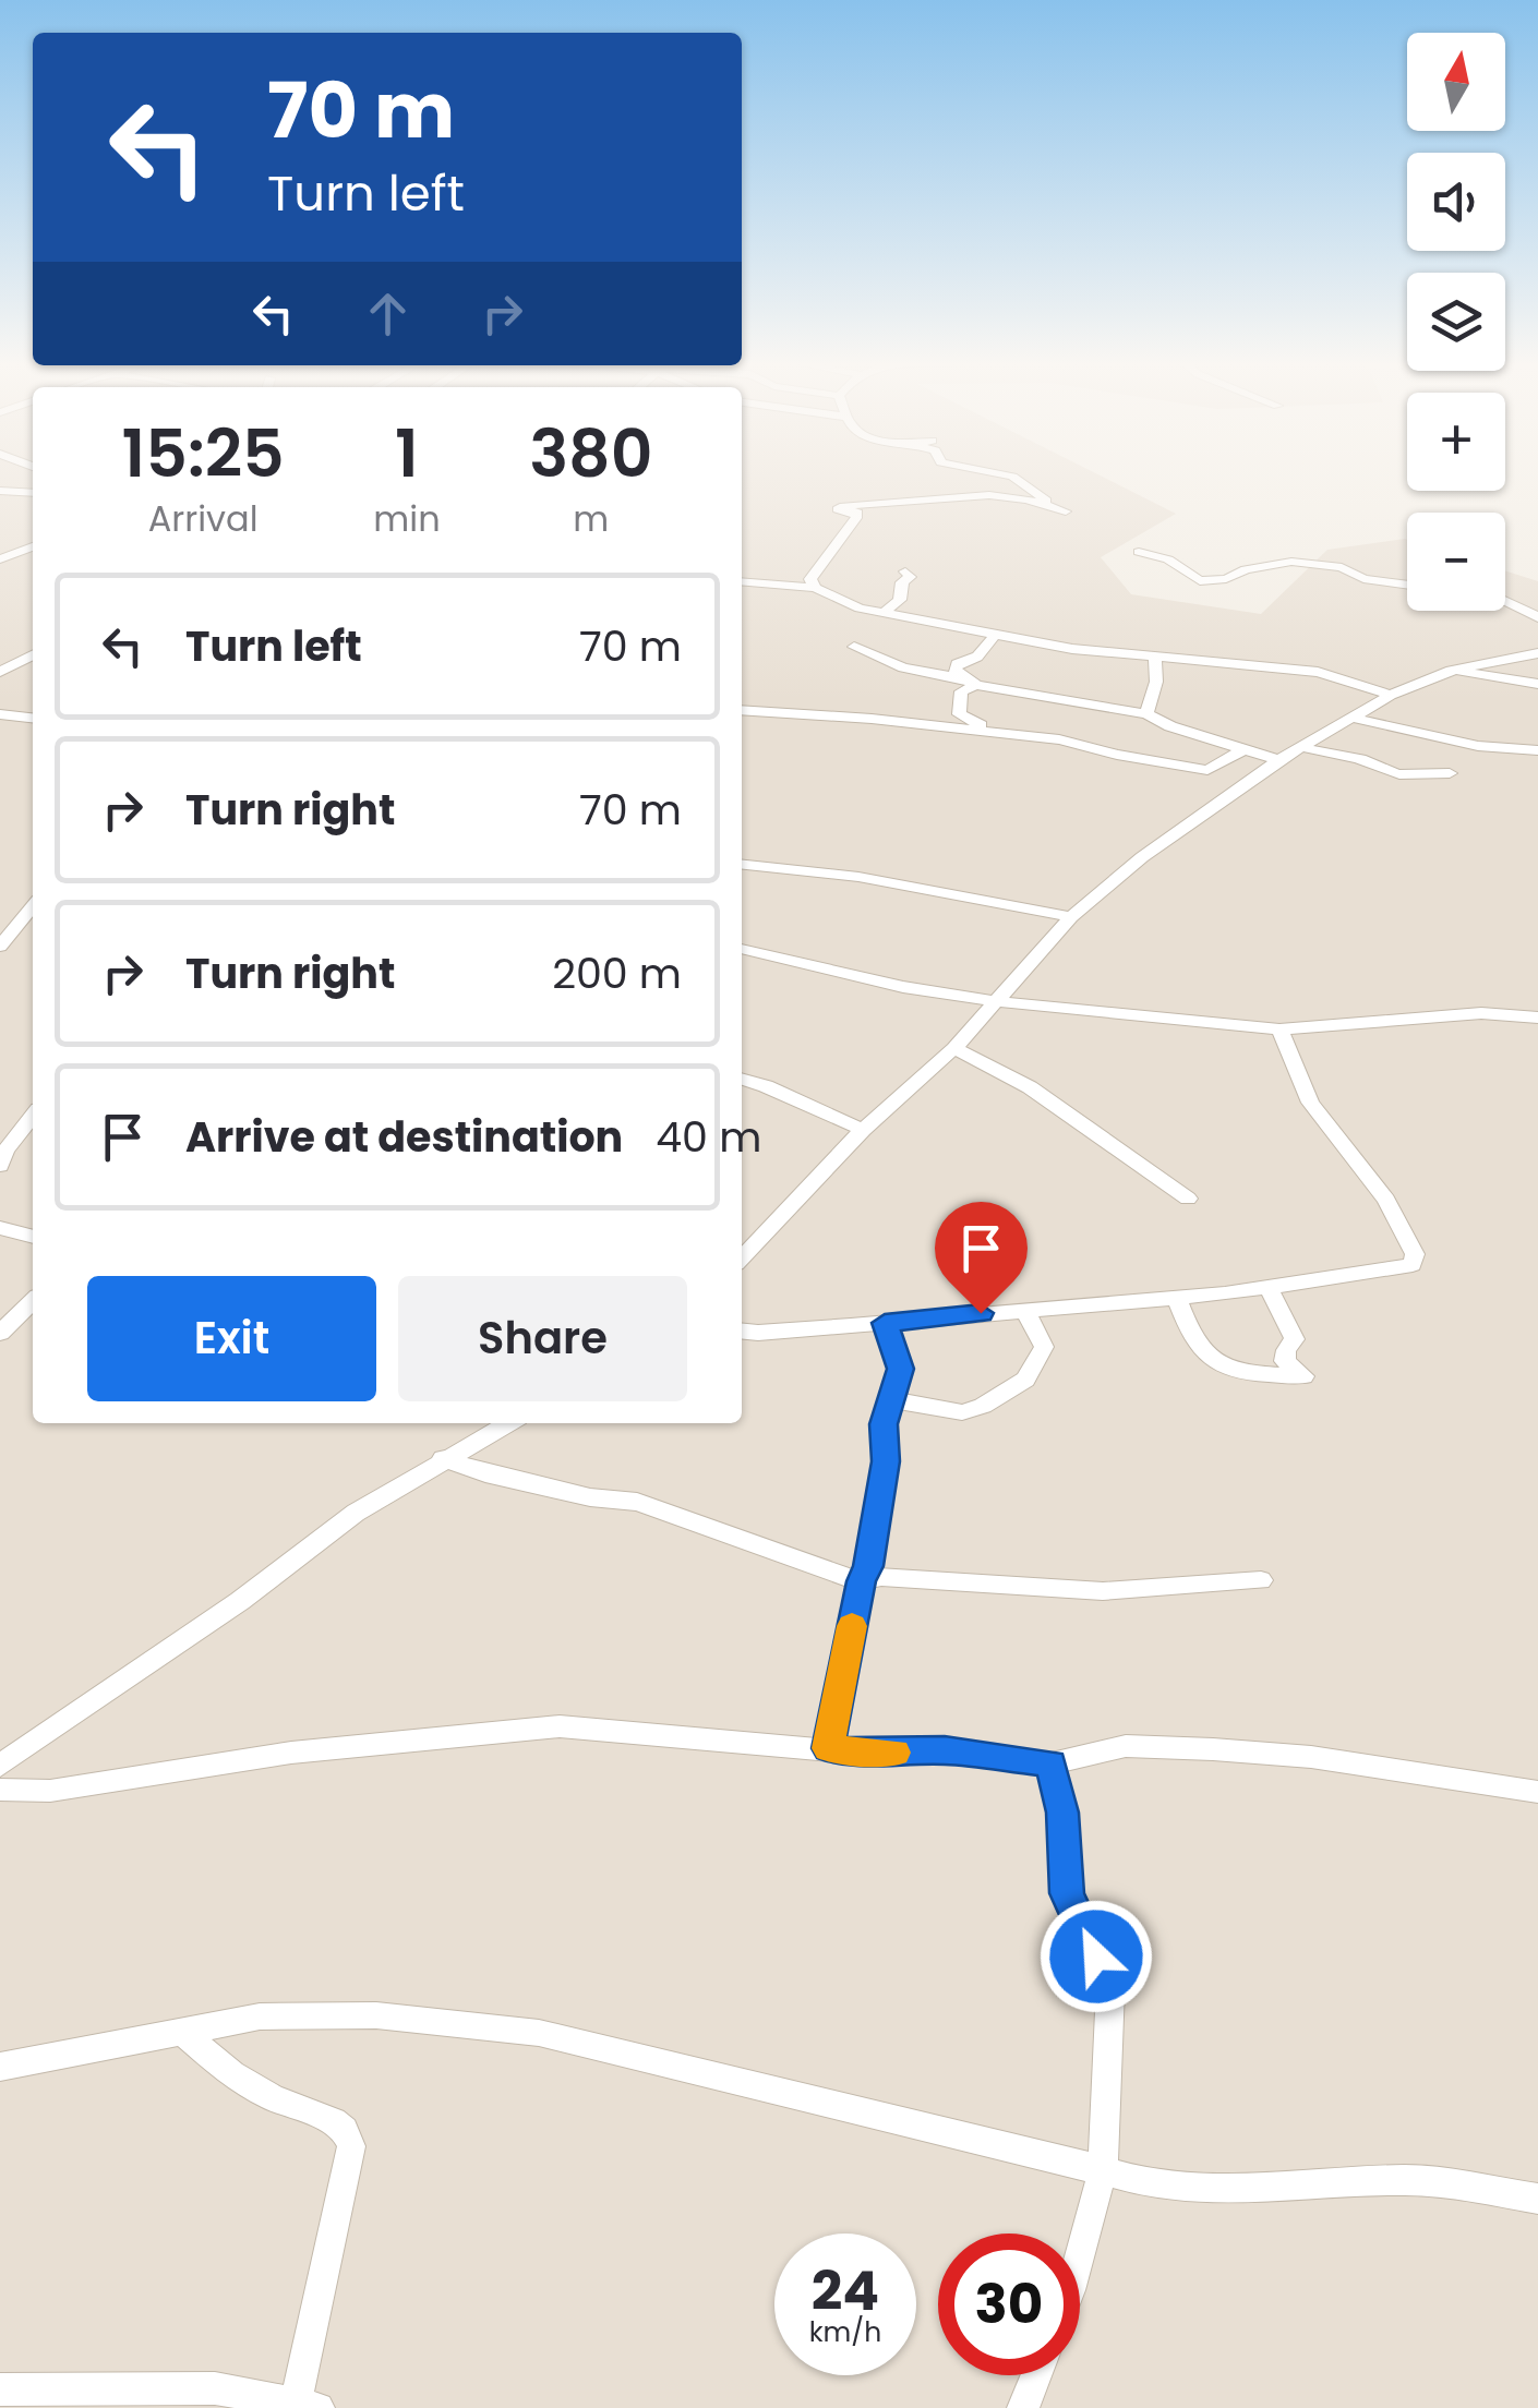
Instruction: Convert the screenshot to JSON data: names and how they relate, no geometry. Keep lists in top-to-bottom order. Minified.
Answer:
{"north":"top","page":{"map_buttons":["+","−"],"turn":["70 m","Turn left"],"eta":["15:25","Arrival","1","min","380","m"],"list":[{"name":"Turn left","value":"70 m"},{"name":"Turn right","value":"70 m"},{"name":"Turn right","value":"200 m"},{"name":"Arrive at destination","value":"40 m"}],"buttons":["Exit","Share"],"speed":"24 km/h","limit":"30"}}
